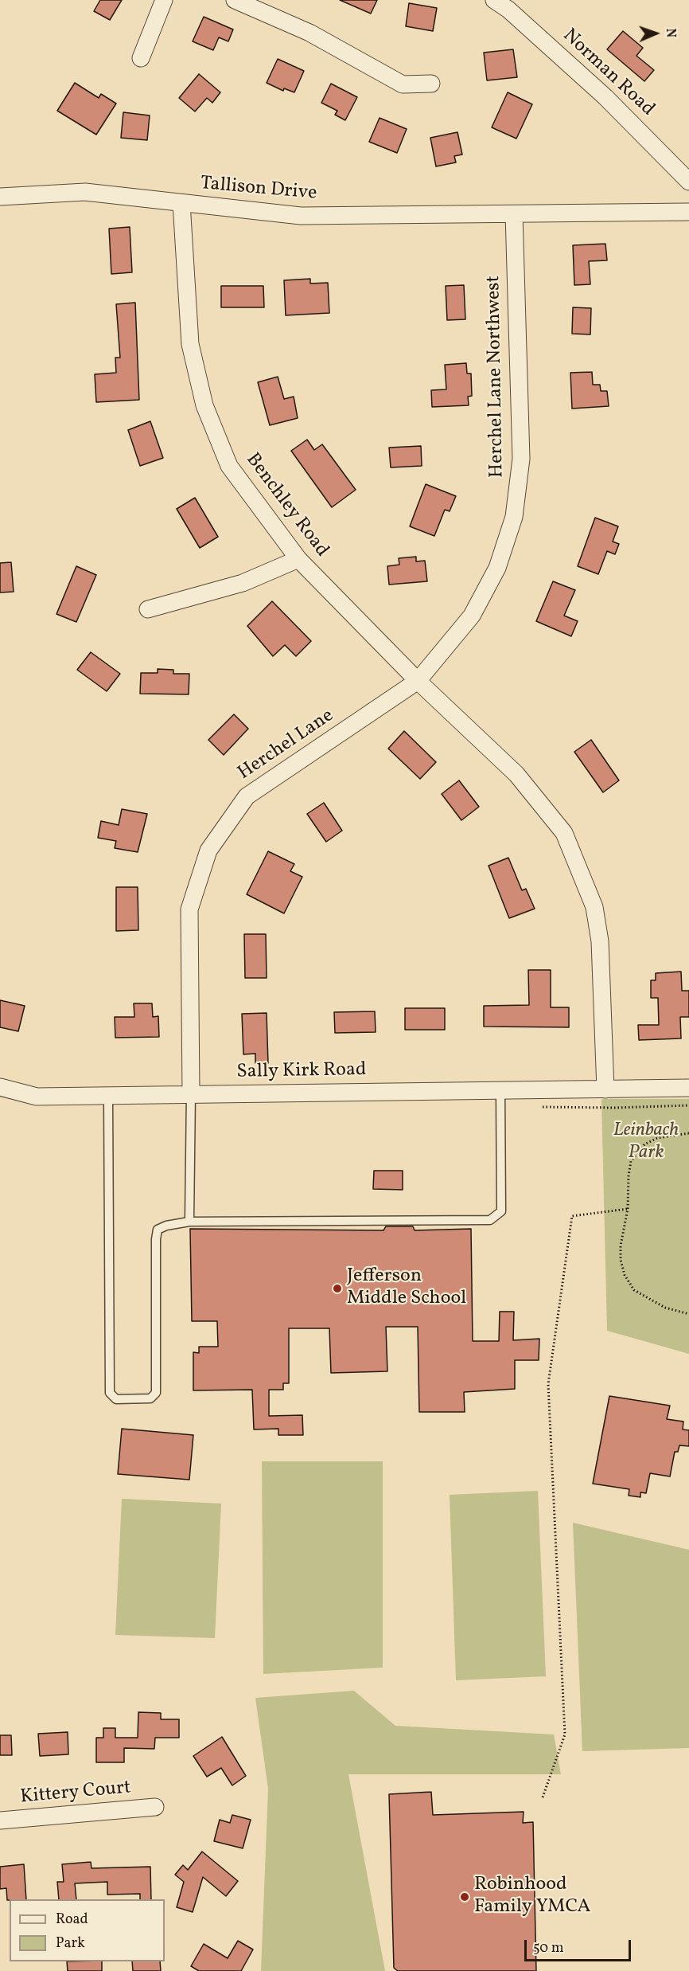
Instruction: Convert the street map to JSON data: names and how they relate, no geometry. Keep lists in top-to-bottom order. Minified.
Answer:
{"streets":{"street":["Norman Road","Tallison Drive","Herchel Lane Northwest","Benchley Road","Herchel Lane","Sally Kirk Road","Kittery Court"]},"crossings":[["Tallison Drive","Herchel Lane Northwest"],["Tallison Drive","Benchley Road"],["Herchel Lane Northwest","Benchley Road"],["Herchel Lane Northwest","Herchel Lane"],["Benchley Road","Herchel Lane"],["Benchley Road","Sally Kirk Road"],["Herchel Lane","Sally Kirk Road"]],"parks":["Leinbach Park"],"places":["Jefferson Middle School","Robinhood Family YMCA"],"legend":["Road","Park"],"scale_bar":"50 m","north":"right"}
